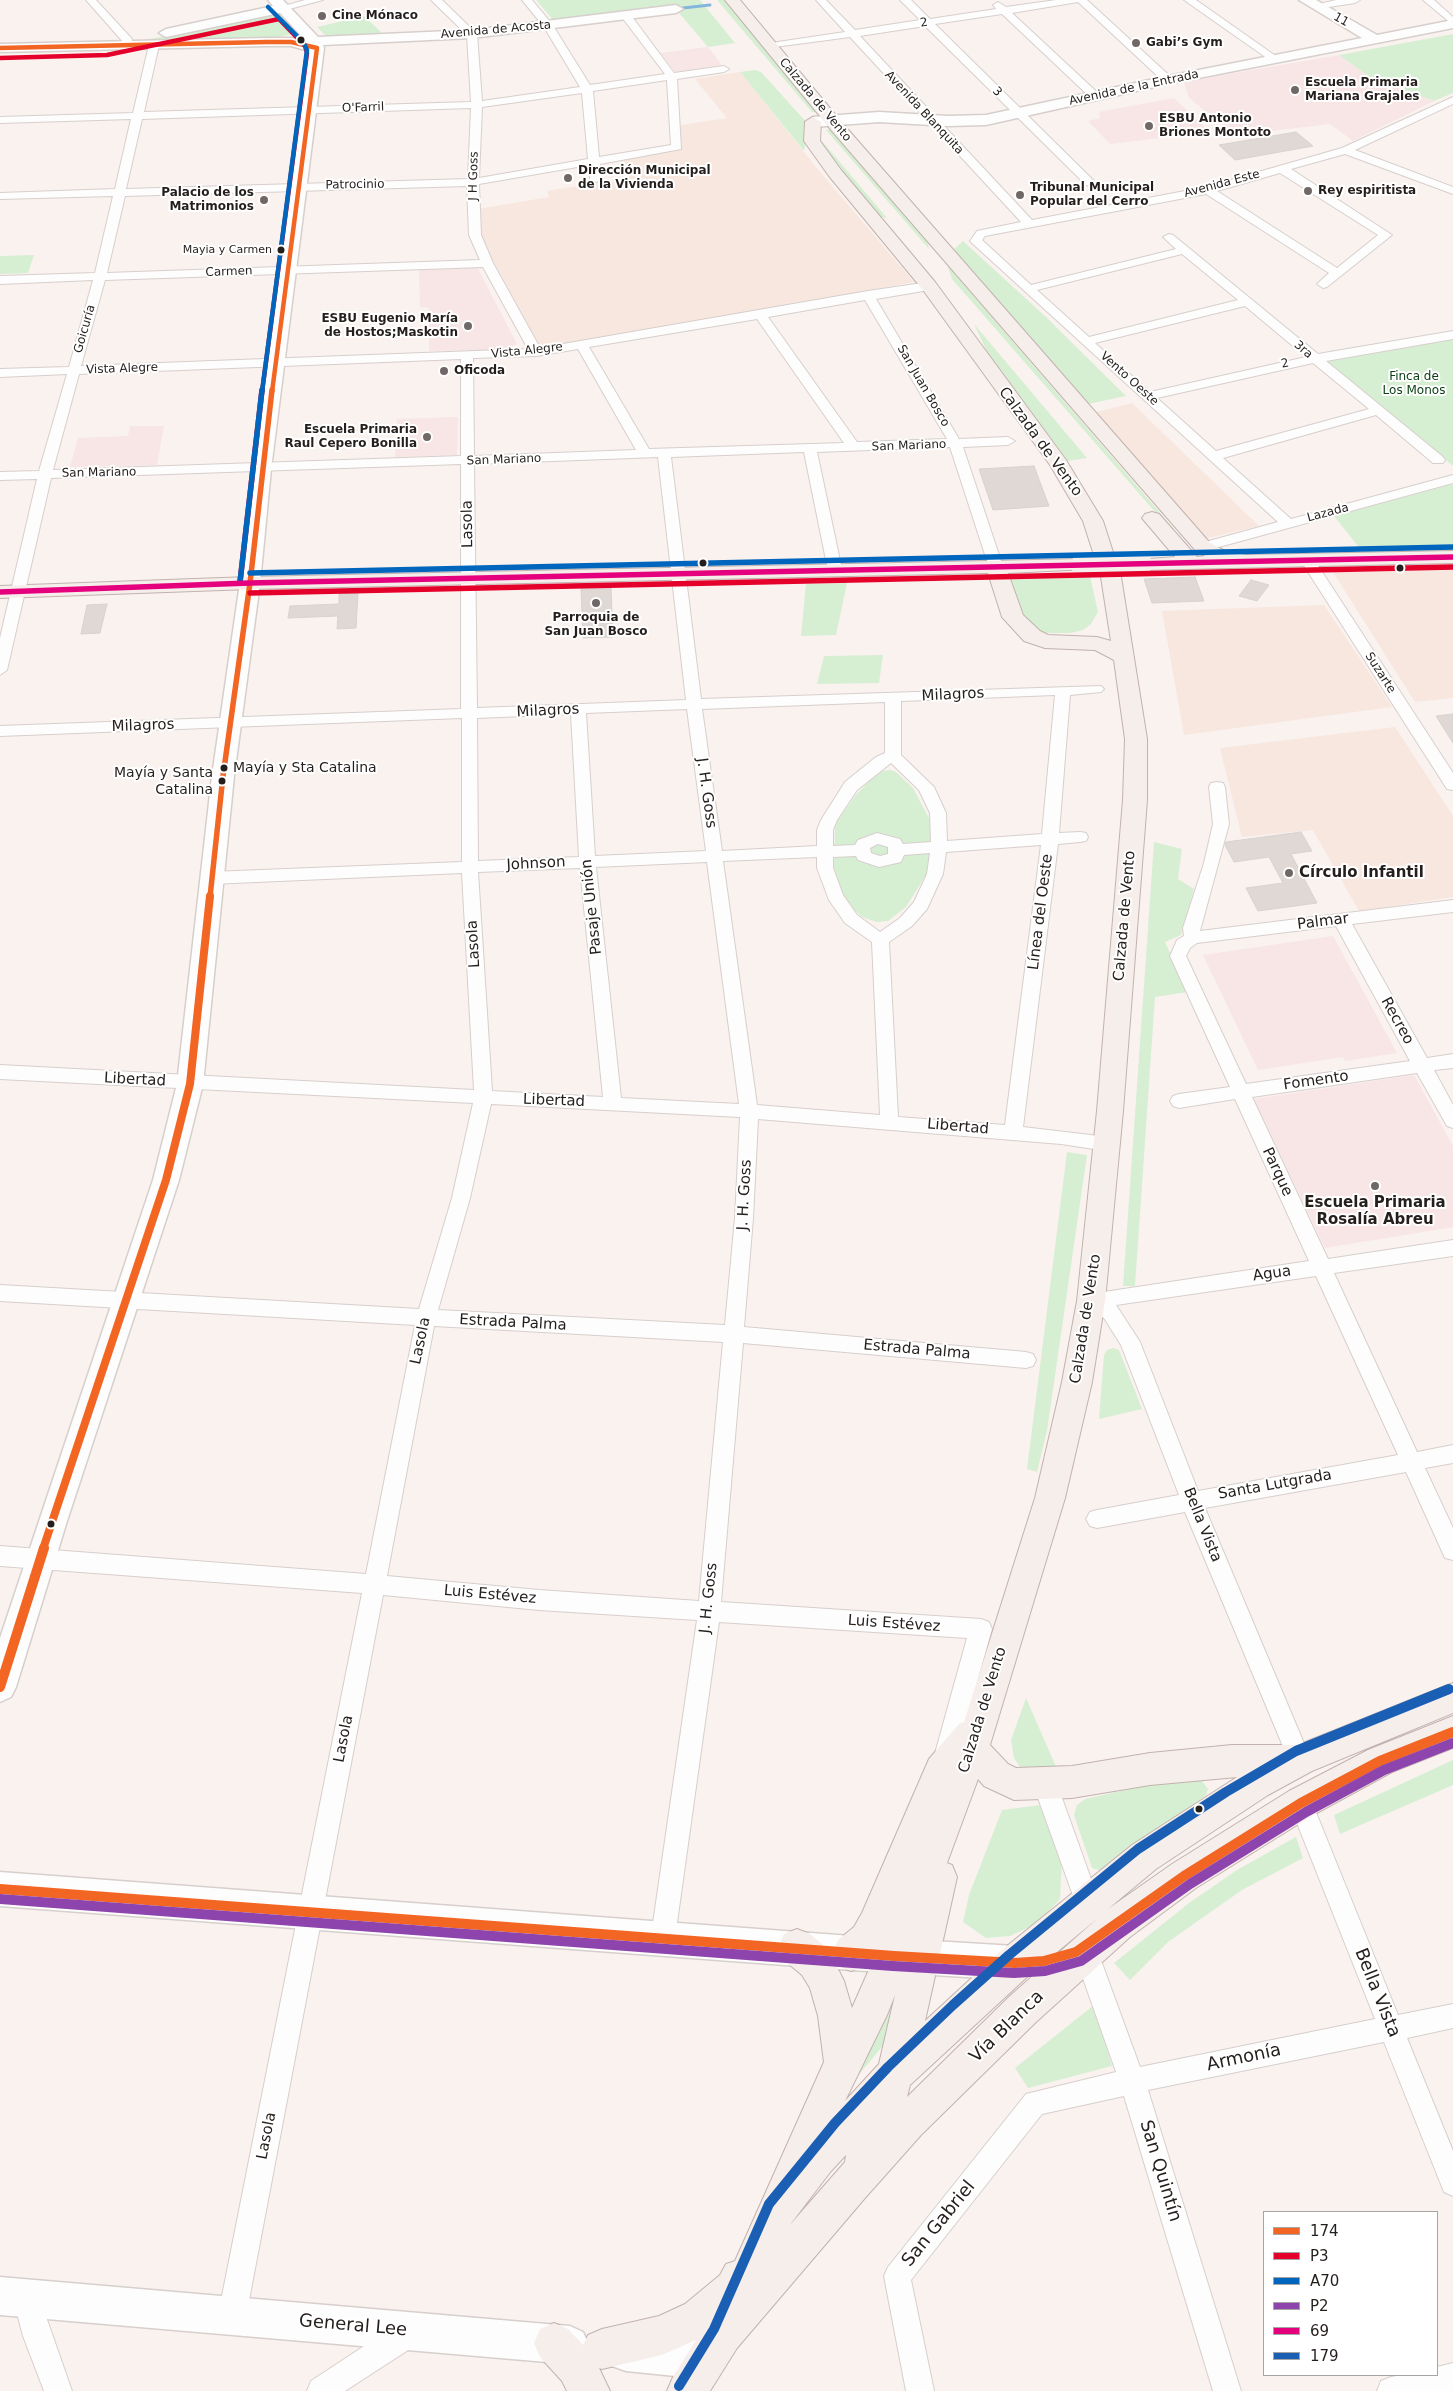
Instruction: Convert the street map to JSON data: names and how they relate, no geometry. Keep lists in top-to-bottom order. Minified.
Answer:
{"streets":{"main road":["11","Avenida de Acosta","Avenida de la Entrada","Calzada de Vento","Vía Blanca","General Lee"],"street":["2","3","O'Farril","Avenida Blanquita","J H Goss","Avenida Este","Patrocinio","Carmen","Goicuría","3ra","Vista Alegre","Vento Oeste","San Juan Bosco","San Mariano","Lazada","Lasola","Suzarte","Milagros","J. H. Goss","Johnson","Pasaje Unión","Línea del Oeste","Palmar","Recreo","Libertad","Fomento","Parque","Agua","Estrada Palma","Santa Lutgrada","Bella Vista","Luis Estévez","Armonía","San Quintín","San Gabriel"]},"crossings":[["11","Avenida de la Entrada"],["2","3"],["2","Calzada de Vento"],["2","Avenida Blanquita"],["2","3ra"],["2","Vento Oeste"],["Avenida de Acosta","J H Goss"],["Avenida de Acosta","Goicuría"],["Avenida de la Entrada","3"],["Avenida de la Entrada","Calzada de Vento"],["Avenida de la Entrada","Avenida Blanquita"],["Calzada de Vento","Vista Alegre"],["Calzada de Vento","Lazada"],["Calzada de Vento","Libertad"],["Calzada de Vento","Agua"],["Calzada de Vento","Bella Vista"],["Calzada de Vento","Luis Estévez"],["Calzada de Vento","Vía Blanca"],["O'Farril","J H Goss"],["O'Farril","Patrocinio"],["O'Farril","Goicuría"],["Avenida Blanquita","Avenida Este"],["J H Goss","Patrocinio"],["J H Goss","Carmen"],["J H Goss","Vista Alegre"],["Avenida Este","Vento Oeste"],["Patrocinio","Goicuría"],["Carmen","Goicuría"],["Goicuría","Vista Alegre"],["Goicuría","San Mariano"],["Vista Alegre","San Juan Bosco"],["Vista Alegre","Lasola"],["Vento Oeste","Lazada"],["San Juan Bosco","San Mariano"],["San Mariano","Lasola"],["San Mariano","J. H. Goss"],["Lasola","Milagros"],["Lasola","Johnson"],["Lasola","Libertad"],["Lasola","Estrada Palma"],["Lasola","Luis Estévez"],["Lasola","General Lee"],["Milagros","J. H. Goss"],["Milagros","Pasaje Unión"],["Milagros","Línea del Oeste"],["J. H. Goss","Johnson"],["J. H. Goss","Libertad"],["J. H. Goss","Estrada Palma"],["J. H. Goss","Luis Estévez"],["Johnson","Pasaje Unión"],["Johnson","Línea del Oeste"],["Pasaje Unión","Libertad"],["Línea del Oeste","Libertad"],["Palmar","Recreo"],["Palmar","Parque"],["Recreo","Fomento"],["Fomento","Parque"],["Parque","Agua"],["Parque","Santa Lutgrada"],["Agua","Bella Vista"],["Santa Lutgrada","Bella Vista"],["Bella Vista","Vía Blanca"],["Bella Vista","Armonía"],["Vía Blanca","San Quintín"],["Vía Blanca","General Lee"],["Armonía","San Quintín"],["Armonía","San Gabriel"]],"parks":["Finca de Los Monos"],"places":["Cine Mónaco","Gabi’s Gym","Escuela Primaria Mariana Grajales","ESBU Antonio Briones Montoto","Dirección Municipal de la Vivienda","Rey espiritista","Tribunal Municipal Popular del Cerro","Palacio de los Matrimonios","Mayia y Carmen","ESBU Eugenio María de Hostos;Maskotin","Oficoda","Escuela Primaria Raul Cepero Bonilla","Parroquia de San Juan Bosco","Mayía y Sta Catalina","Mayía y Santa Catalina","Círculo Infantil","Escuela Primaria Rosalía Abreu"],"lines":["transit line A70","transit line P3","transit line 174","transit line 69","transit line 179","transit line P2"],"legend":["174","P3","A70","P2","69","179"]}
